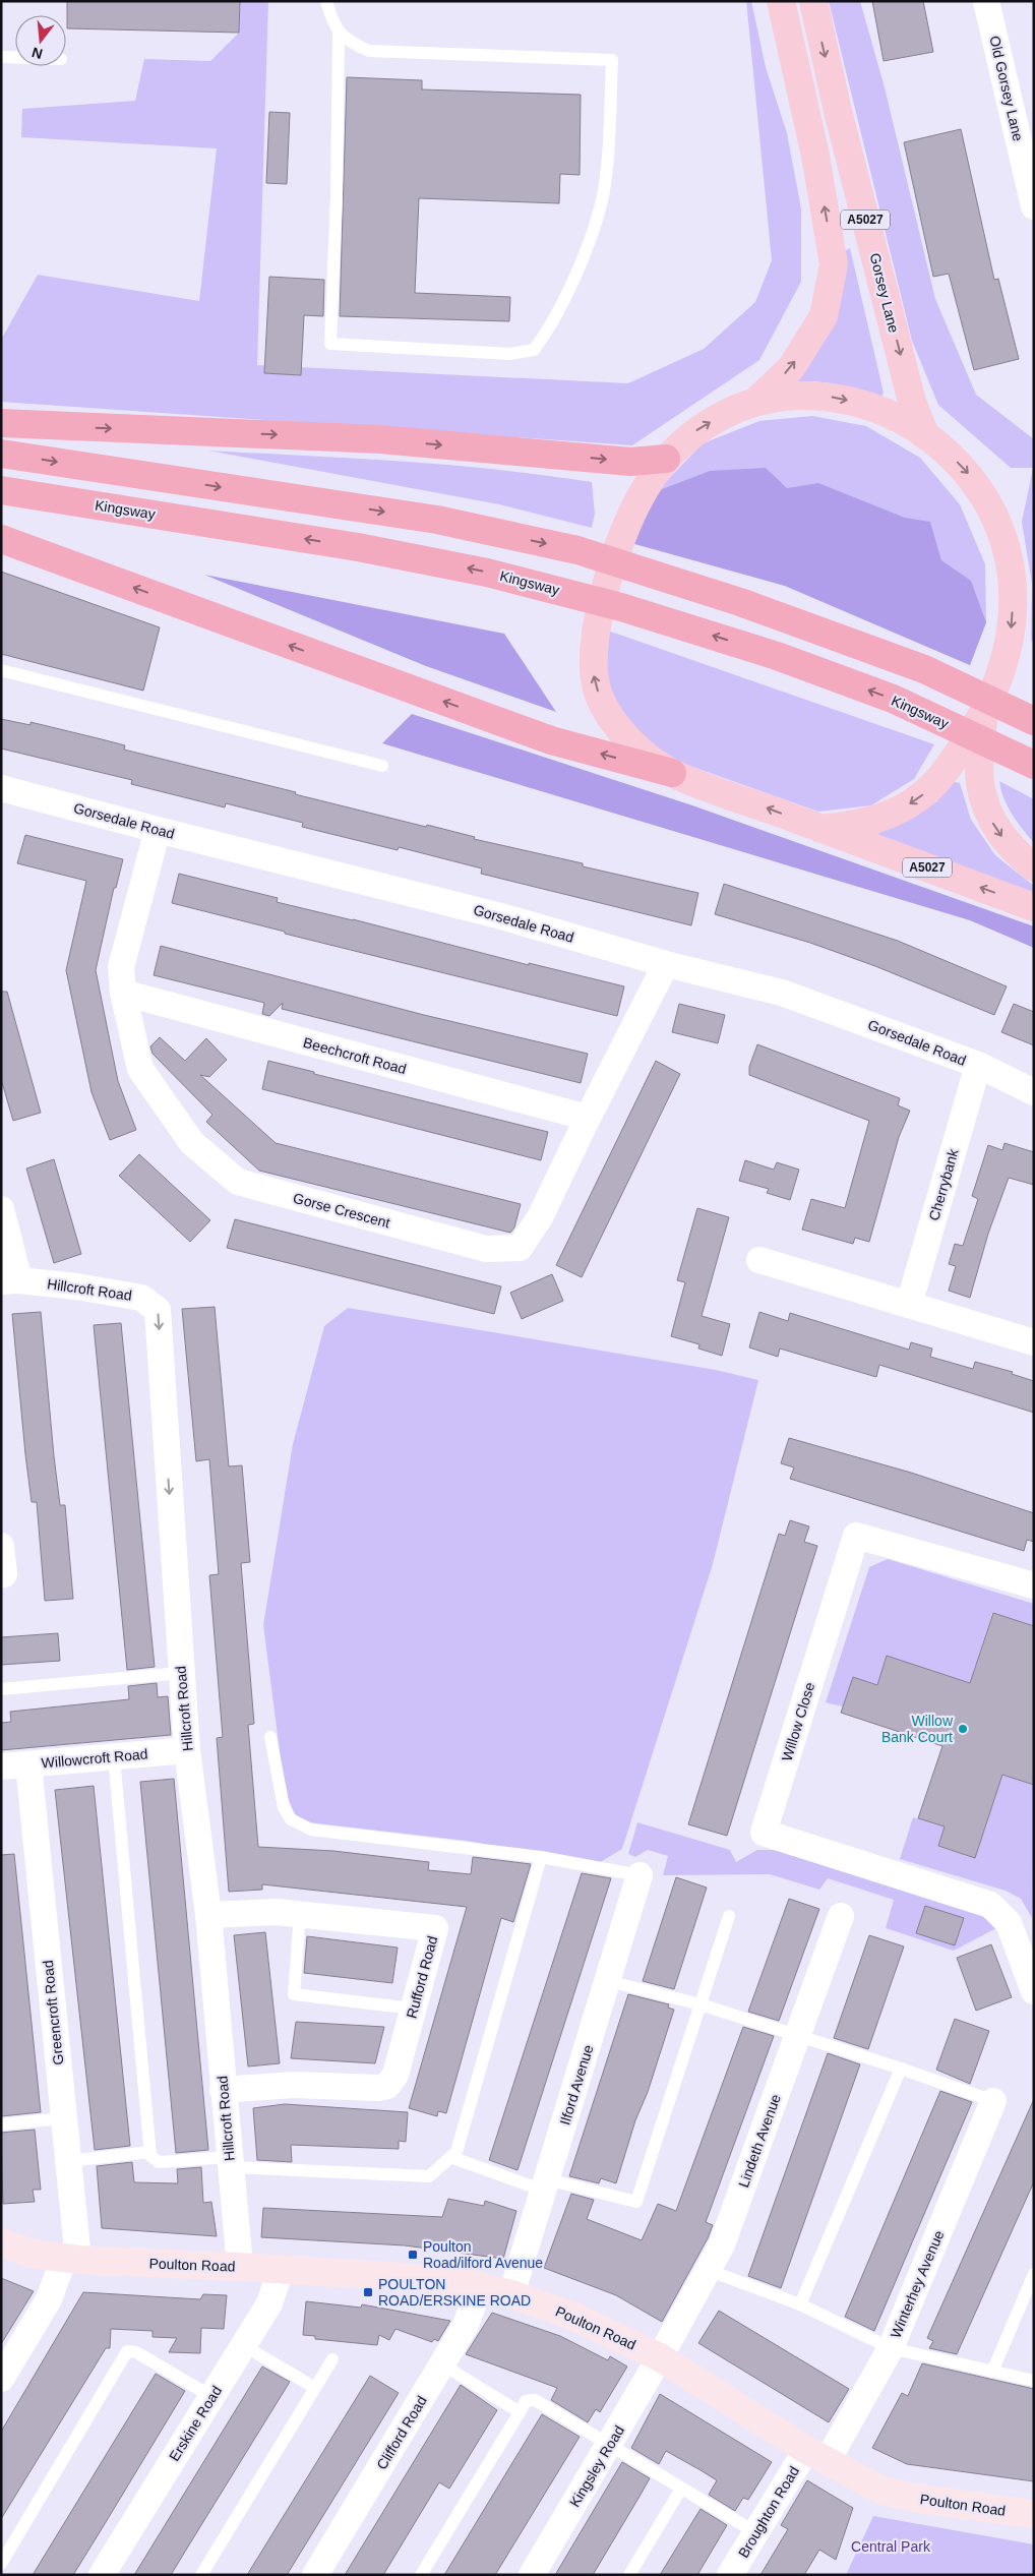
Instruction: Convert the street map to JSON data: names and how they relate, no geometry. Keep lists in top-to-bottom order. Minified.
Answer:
{"streets":{"highway":["Kingsway"],"main road":["A5027","Gorsey Lane","Poulton Road"],"street":["Old Gorsey Lane","Gorsedale Road","Beechcroft Road","Cherrybank","Gorse Crescent","Hillcroft Road","Willow Close","Willowcroft Road","Rufford Road","Greencroft Road","Ilford Avenue","Lindeth Avenue","Winterhey Avenue","Erskine Road","Clifford Road","Kingsley Road","Broughton Road"]},"crossings":[["Gorsedale Road","Cherrybank"],["Gorsedale Road","Gorse Crescent"],["Beechcroft Road","Gorse Crescent"],["Hillcroft Road","Willowcroft Road"],["Hillcroft Road","Rufford Road"],["Hillcroft Road","Poulton Road"],["Willowcroft Road","Greencroft Road"],["Greencroft Road","Poulton Road"],["Ilford Avenue","Poulton Road"],["Lindeth Avenue","Poulton Road"],["Lindeth Avenue","Kingsley Road"],["Poulton Road","Winterhey Avenue"],["Poulton Road","Erskine Road"],["Poulton Road","Clifford Road"],["Poulton Road","Kingsley Road"],["Poulton Road","Broughton Road"],["Winterhey Avenue","Broughton Road"]],"one_way":["Gorsey Lane","Hillcroft Road"],"parks":["Central Park"],"places":{"other":["Willow Bank Court"],"transit":["Poulton Road/ilford Avenue","POULTON ROAD/ERSKINE ROAD"]},"north":"bottom"}
